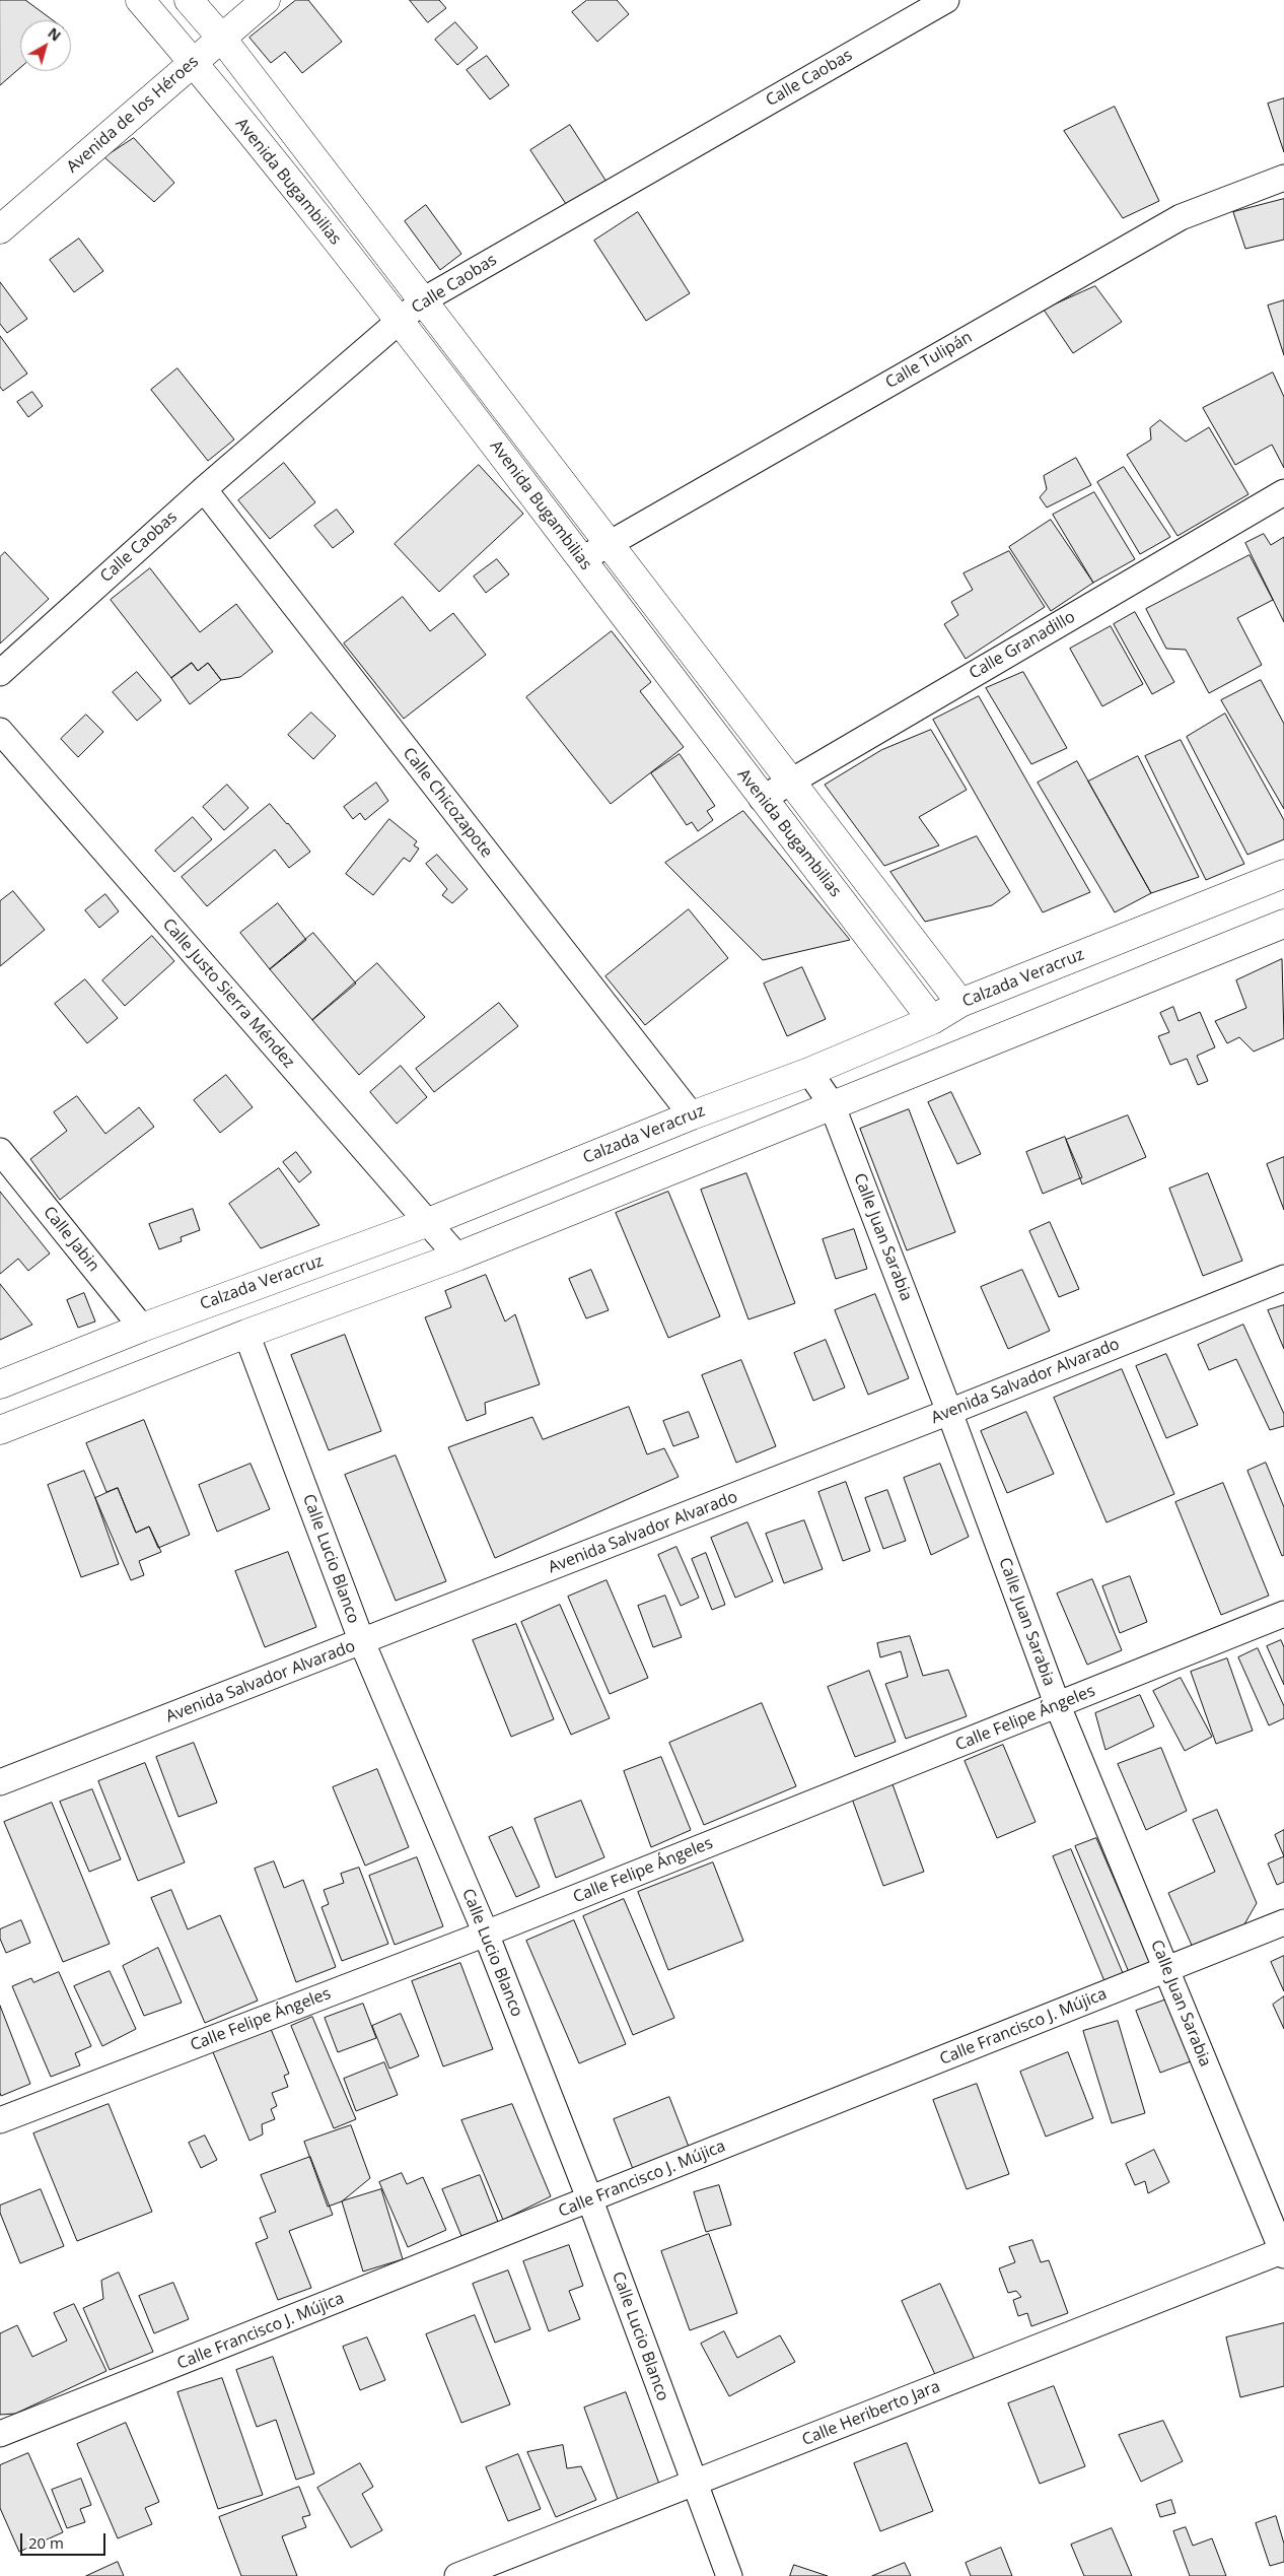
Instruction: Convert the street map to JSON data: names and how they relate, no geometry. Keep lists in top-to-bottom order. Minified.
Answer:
{"streets":{"main road":["Avenida de los Héroes","Avenida Bugambilias","Calzada Veracruz"],"street":["Calle Caobas","Calle Tulipán","Calle Granadillo","Calle Chicozapote","Calle Justo Sierra Méndez","Calle Juan Sarabia","Calle Jabin","Avenida Salvador Alvarado","Calle Lucio Blanco","Calle Felipe Ángeles","Calle Francisco J. Mújica","Calle Heriberto Jara"]},"crossings":[["Calle Caobas","Avenida Bugambilias"],["Calle Caobas","Calle Chicozapote"],["Avenida de los Héroes","Avenida Bugambilias"],["Avenida Bugambilias","Calle Tulipán"],["Avenida Bugambilias","Calle Granadillo"],["Avenida Bugambilias","Calzada Veracruz"],["Calle Chicozapote","Calzada Veracruz"],["Calzada Veracruz","Calle Justo Sierra Méndez"],["Calzada Veracruz","Calle Juan Sarabia"],["Calzada Veracruz","Calle Jabin"],["Calle Juan Sarabia","Avenida Salvador Alvarado"],["Calle Juan Sarabia","Calle Felipe Ángeles"],["Calle Juan Sarabia","Calle Francisco J. Mújica"],["Calle Juan Sarabia","Calle Heriberto Jara"],["Avenida Salvador Alvarado","Calle Lucio Blanco"],["Calle Lucio Blanco","Calle Felipe Ángeles"],["Calle Lucio Blanco","Calle Francisco J. Mújica"],["Calle Lucio Blanco","Calle Heriberto Jara"]],"scale_bar":"20 m","north":"top right"}
